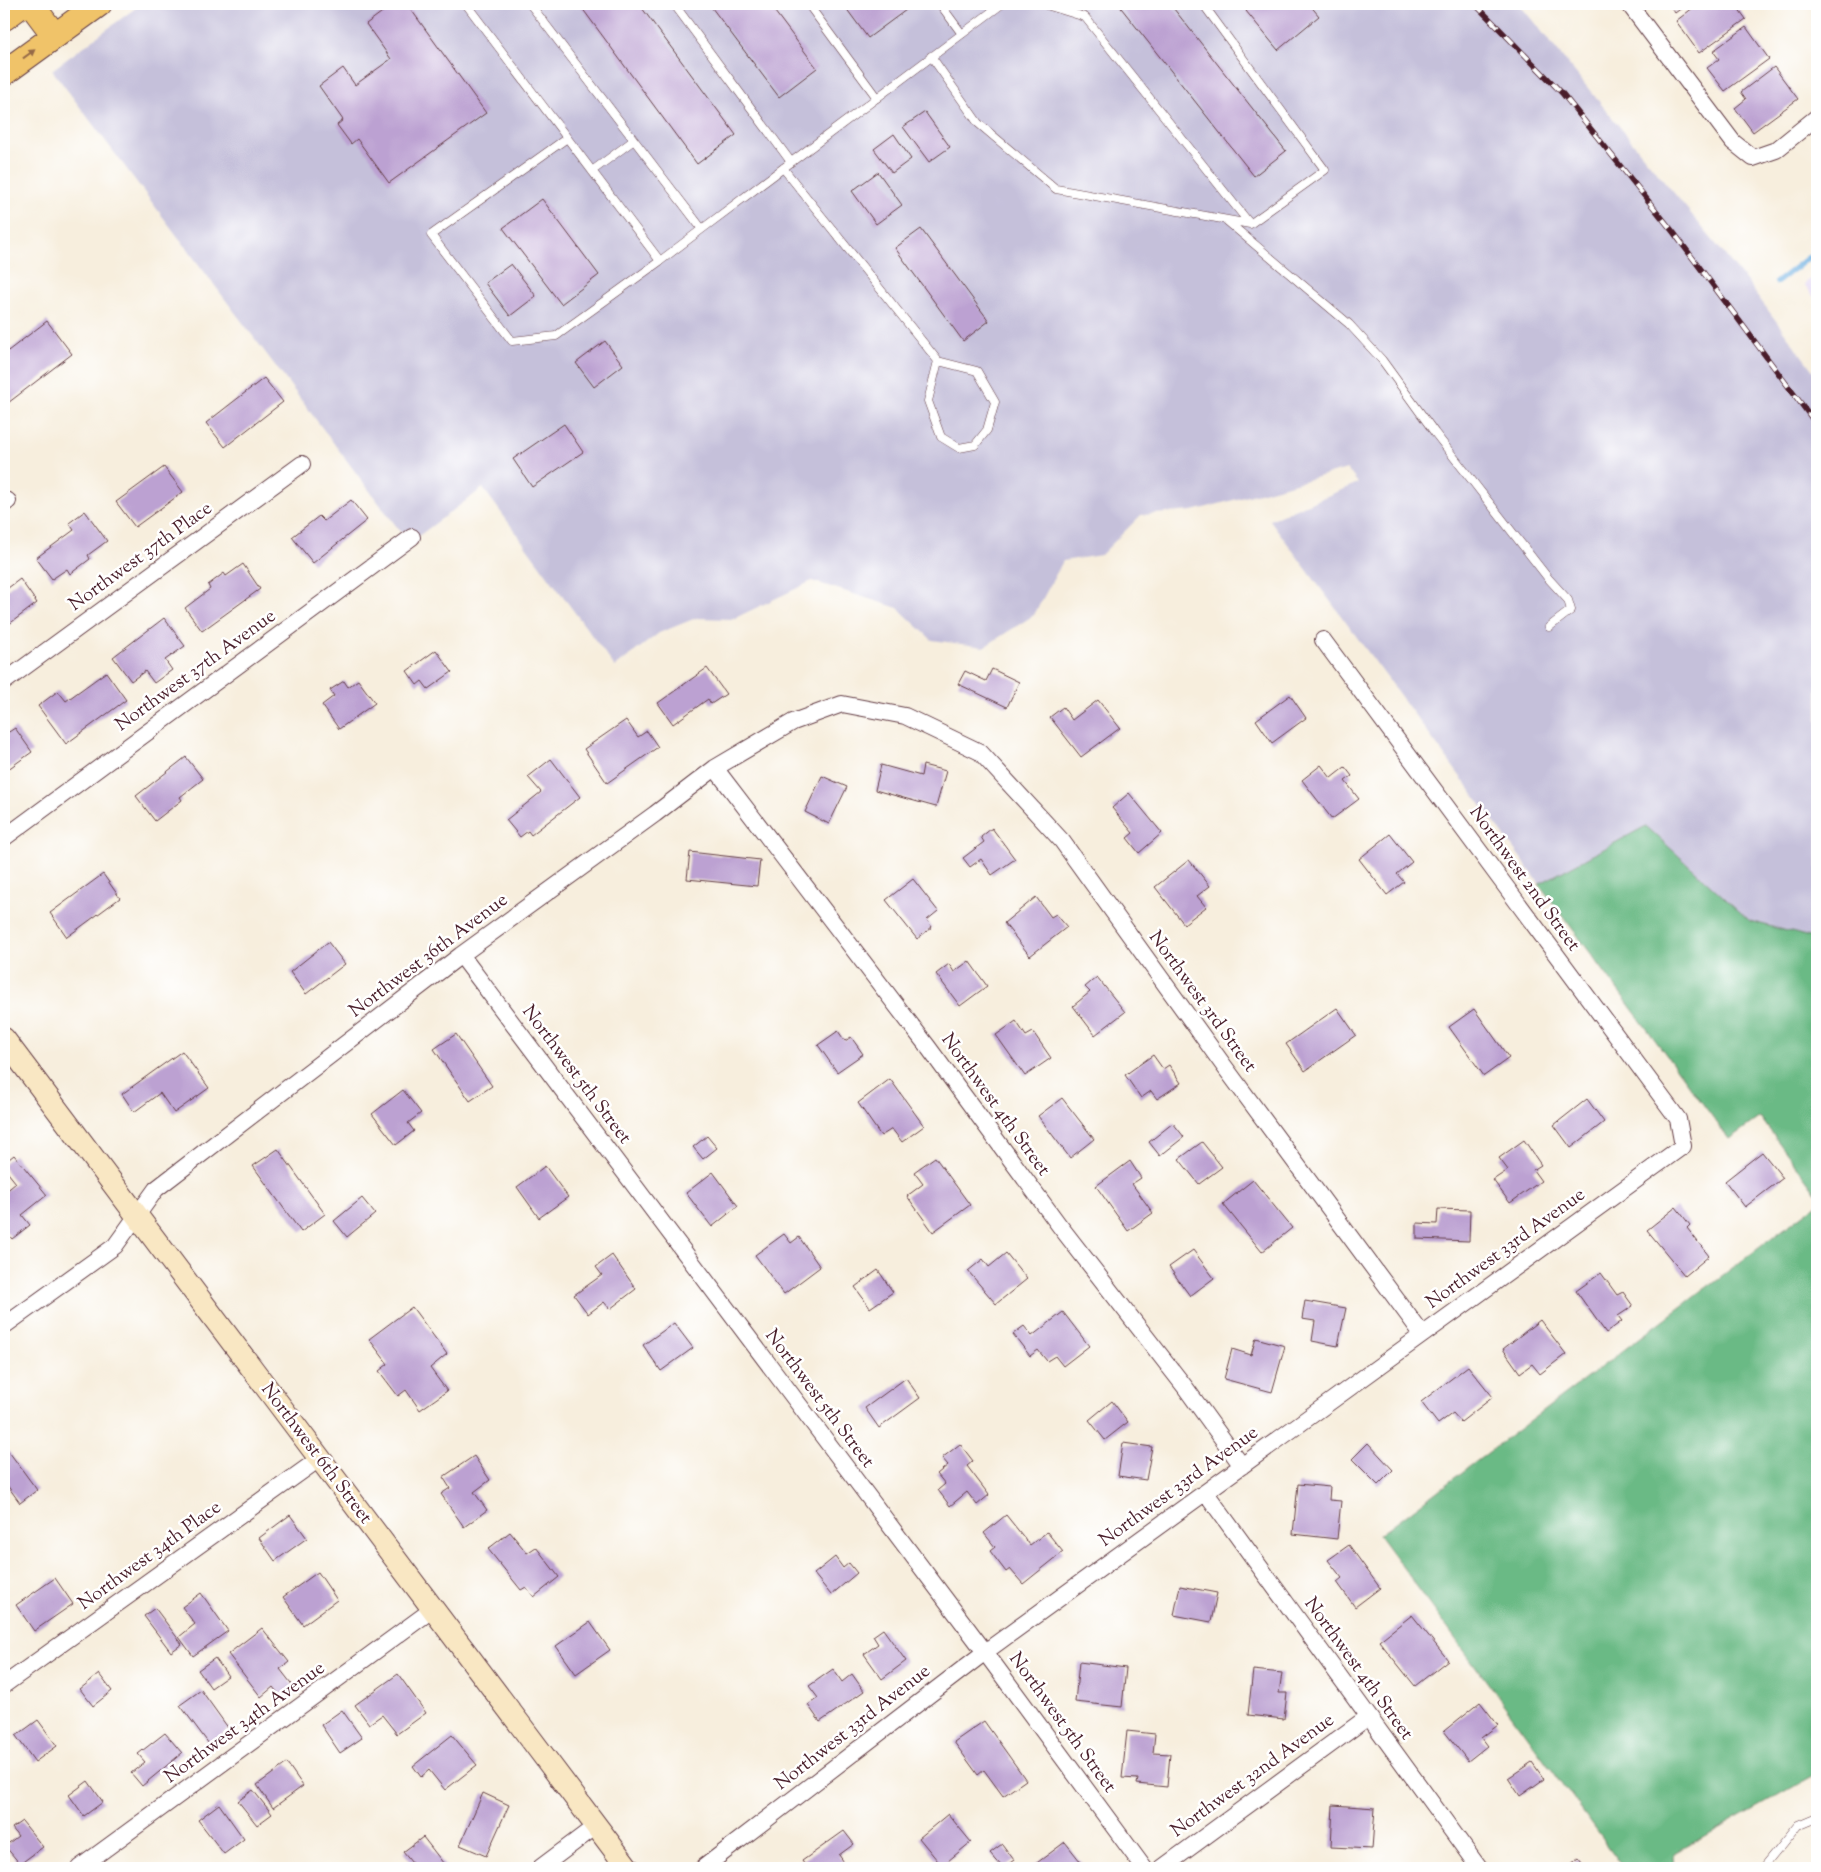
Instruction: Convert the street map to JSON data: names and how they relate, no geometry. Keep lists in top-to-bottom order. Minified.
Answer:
{"streets":{"main road":["Northwest 6th Street"],"street":["Northwest 37th Place","Northwest 37th Avenue","Northwest 2nd Street","Northwest 36th Avenue","Northwest 3rd Street","Northwest 5th Street","Northwest 4th Street","Northwest 33rd Avenue","Northwest 34th Place","Northwest 34th Avenue","Northwest 32nd Avenue"]},"crossings":[["Northwest 2nd Street","Northwest 33rd Avenue"],["Northwest 36th Avenue","Northwest 3rd Street"],["Northwest 36th Avenue","Northwest 5th Street"],["Northwest 36th Avenue","Northwest 4th Street"],["Northwest 36th Avenue","Northwest 6th Street"],["Northwest 3rd Street","Northwest 33rd Avenue"],["Northwest 5th Street","Northwest 33rd Avenue"],["Northwest 4th Street","Northwest 33rd Avenue"],["Northwest 4th Street","Northwest 32nd Avenue"],["Northwest 6th Street","Northwest 34th Place"],["Northwest 6th Street","Northwest 34th Avenue"]]}
